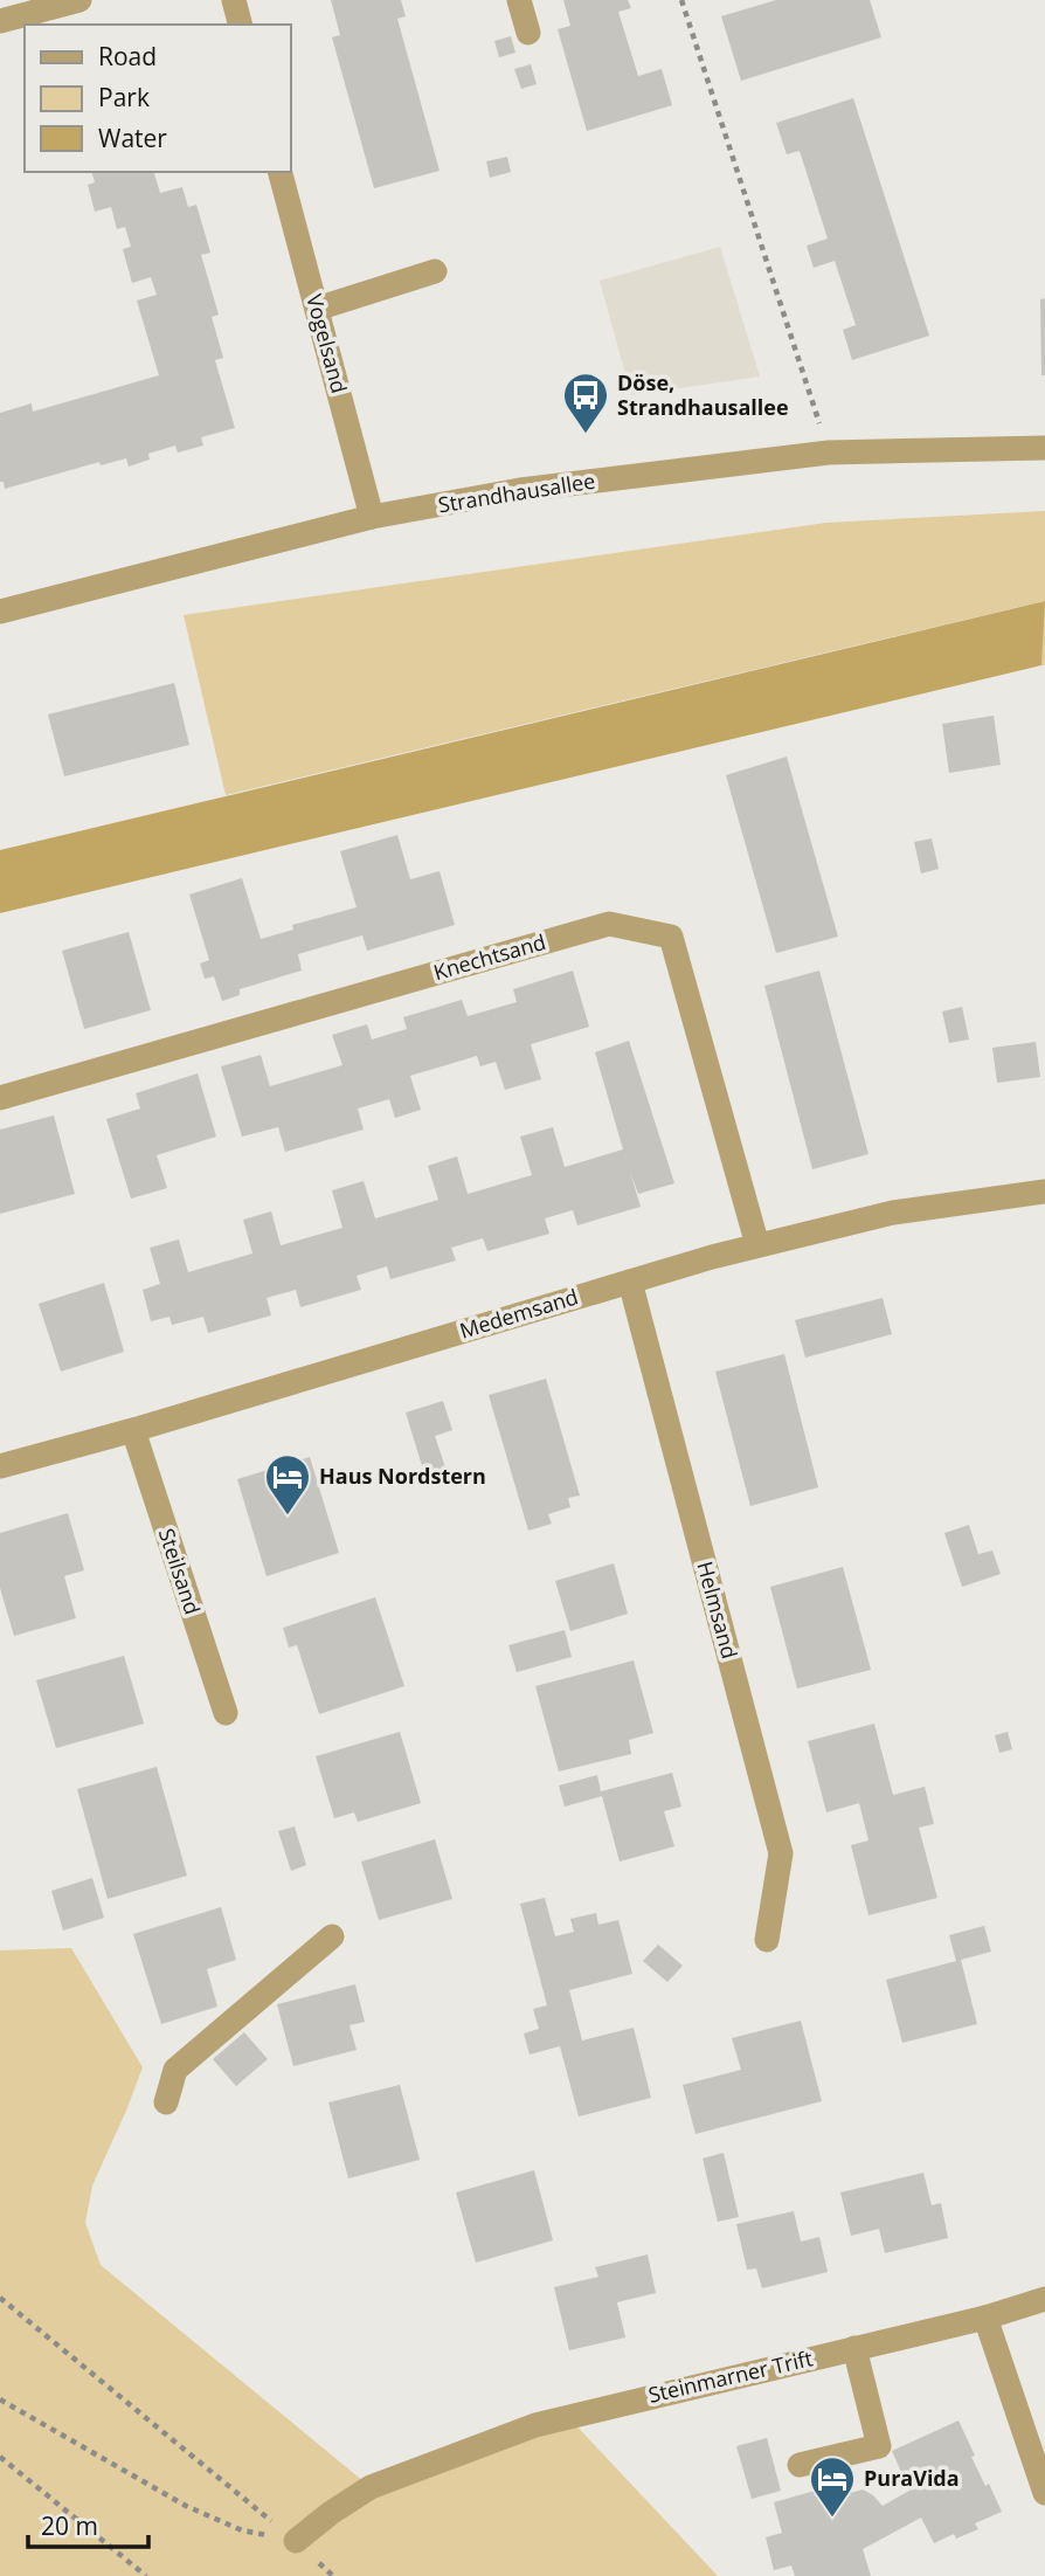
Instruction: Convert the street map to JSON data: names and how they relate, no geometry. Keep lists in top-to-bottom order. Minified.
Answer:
{"streets":{"street":["Vogelsand","Strandhausallee","Knechtsand","Medemsand","Steilsand","Helmsand","Steinmarner Trift"]},"crossings":[["Vogelsand","Strandhausallee"],["Knechtsand","Medemsand"],["Medemsand","Steilsand"],["Medemsand","Helmsand"]],"places":{"bus stop":["Döse, Strandhausallee"],"hotel":["Haus Nordstern","PuraVida"]},"legend":["Road","Park","Water"],"scale_bar":"20 m"}
